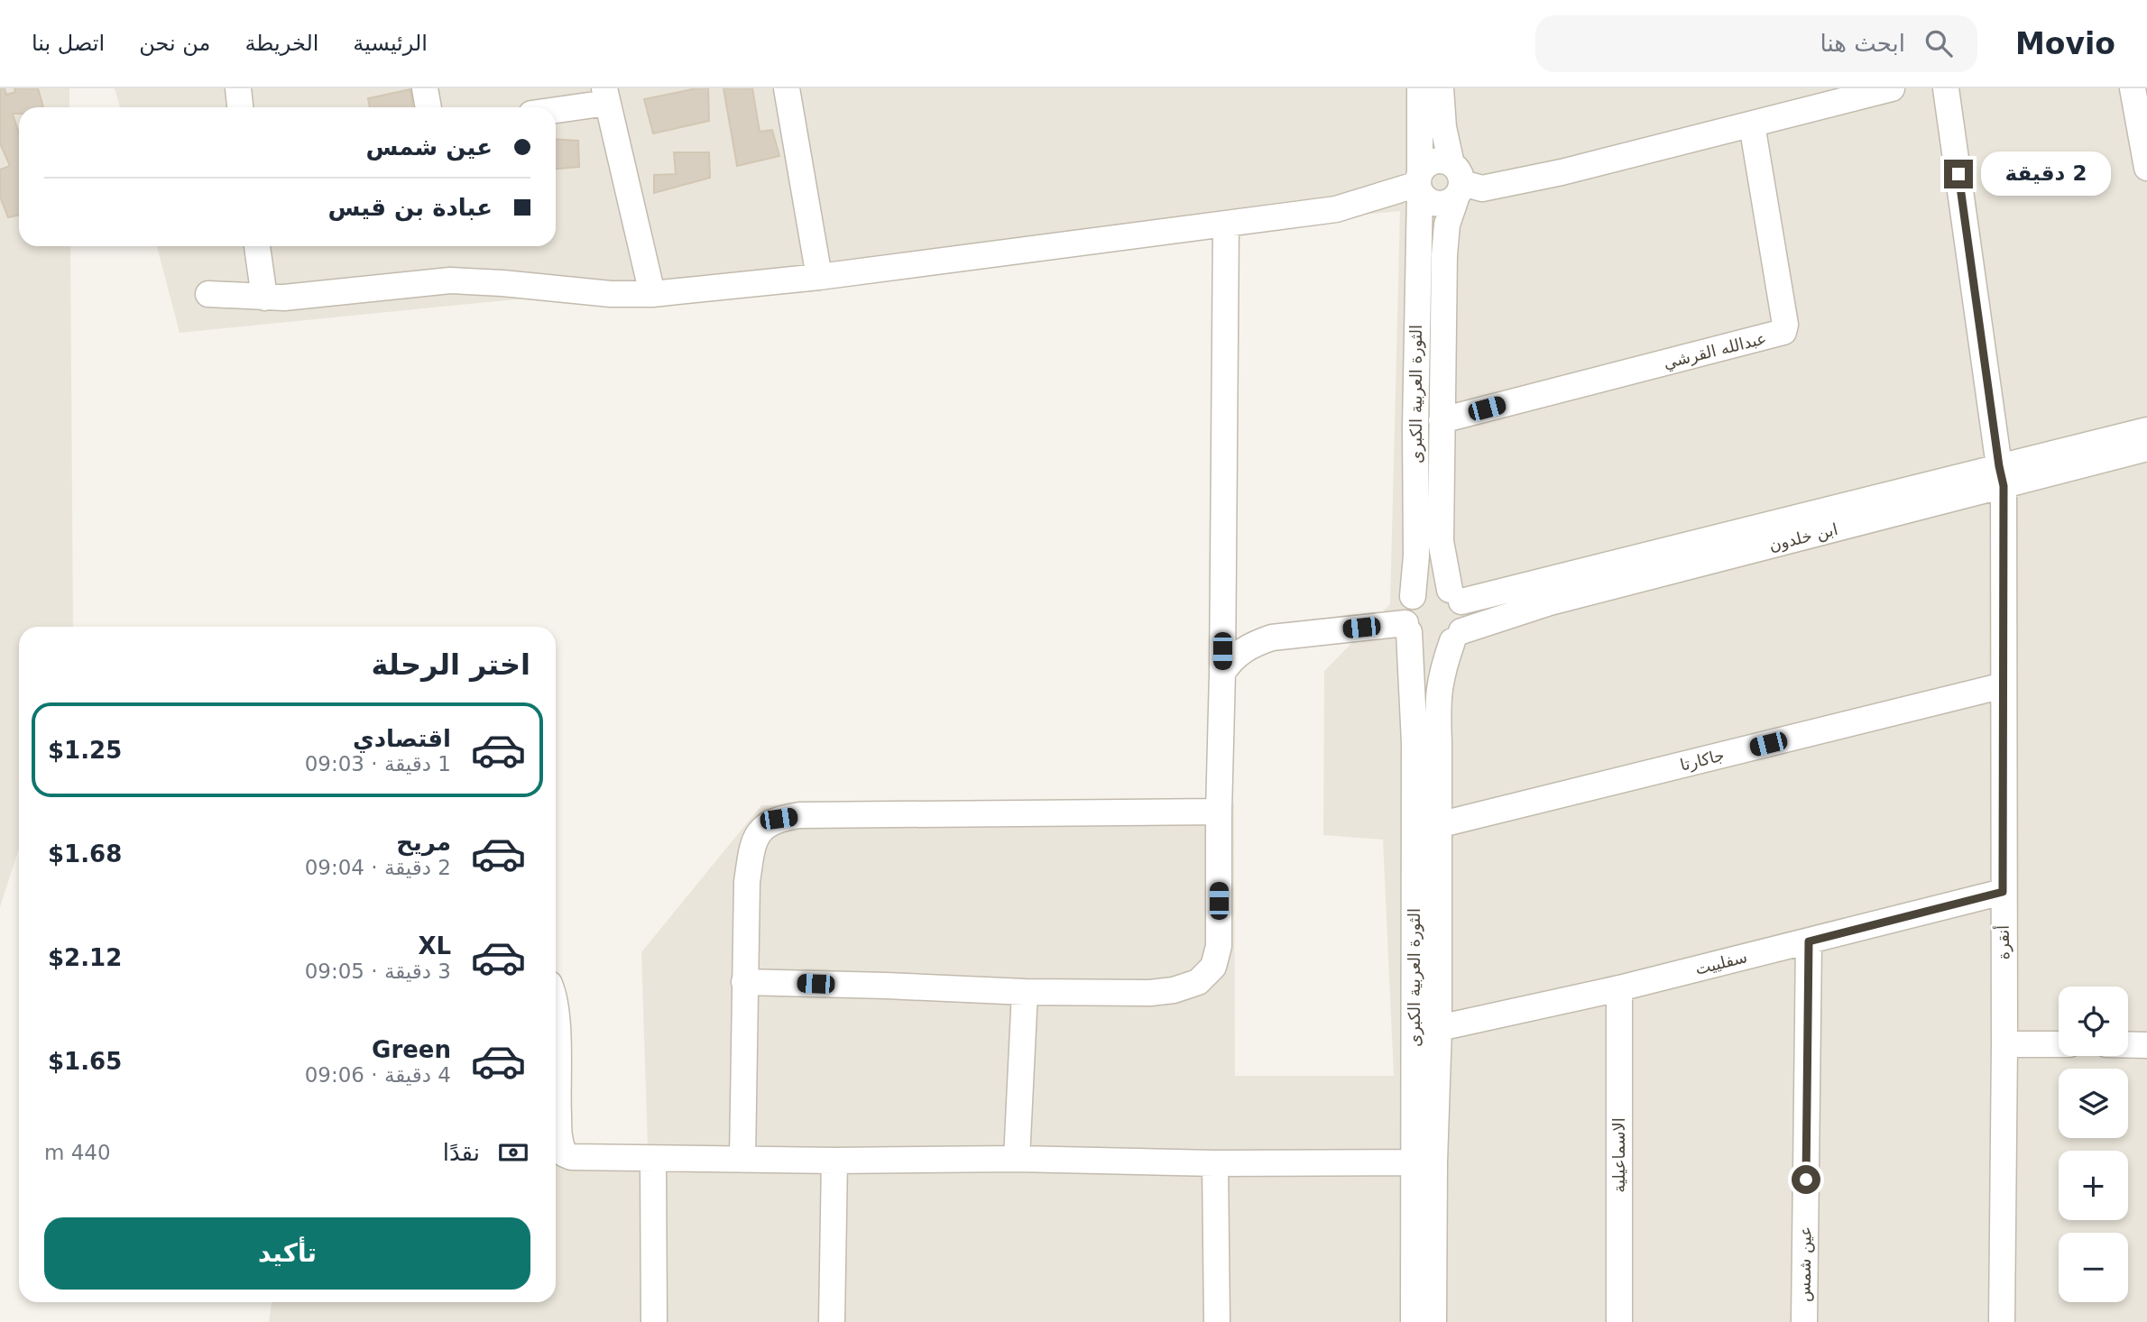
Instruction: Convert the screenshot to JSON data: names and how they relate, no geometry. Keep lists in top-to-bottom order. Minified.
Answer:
{"streets":{"street":["عبدالله القرشي","الثورة العربية الكبرى","ابن خلدون","جاكارتا","أنقرة","سفلييت","الاسماعيلية","عين شمس"]},"crossings":[["عبدالله القرشي","الثورة العربية الكبرى"],["الثورة العربية الكبرى","ابن خلدون"],["الثورة العربية الكبرى","جاكارتا"],["الثورة العربية الكبرى","سفلييت"],["ابن خلدون","أنقرة"],["جاكارتا","أنقرة"],["أنقرة","سفلييت"],["سفلييت","الاسماعيلية"],["سفلييت","عين شمس"]],"page":{"header":"Movio","search":"ابحث هنا","nav":["الرئيسية","الخريطة","من نحن","اتصل بنا"],"banner":["عين شمس","عبادة بن قيس"],"bubble":"2 دقيقة","heading":"اختر الرحلة","list":[{"name":"اقتصادي","note":"1 دقيقة · 09:03","value":"$1.25"},{"name":"مريح","note":"2 دقيقة · 09:04","value":"$1.68"},{"name":"XL","note":"3 دقيقة · 09:05","value":"$2.12"},{"name":"Green","note":"4 دقيقة · 09:06","value":"$1.65"}],"map_buttons":["+","−"],"pay":["نقدًا","440 m"],"buttons":"تأكيد"}}
